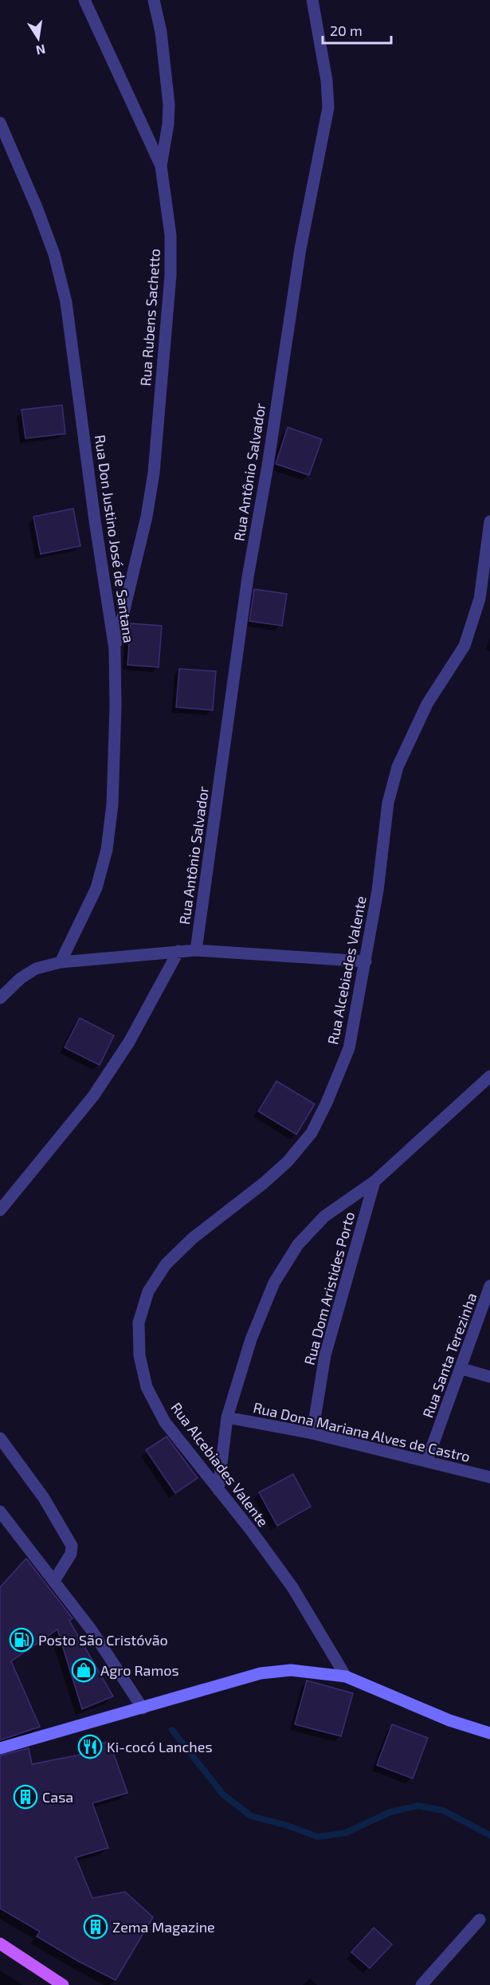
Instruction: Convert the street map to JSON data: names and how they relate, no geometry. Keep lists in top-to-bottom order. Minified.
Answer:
{"streets":{"street":["Rua Rubens Sachetto","Rua Antônio Salvador","Rua Don Justino José de Santana","Rua Alcebiades Valente","Rua Dom Aristides Porto","Rua Santa Terezinha","Rua Dona Mariana Alves de Castro"]},"crossings":[["Rua Rubens Sachetto","Rua Don Justino José de Santana"],["Rua Dom Aristides Porto","Rua Dona Mariana Alves de Castro"],["Rua Santa Terezinha","Rua Dona Mariana Alves de Castro"]],"places":{"fuel station":["Posto São Cristóvão"],"shop":["Agro Ramos"],"restaurant":["Ki-cocó Lanches"],"building":["Casa","Zema Magazine"]},"scale_bar":"20 m","north":"bottom"}
